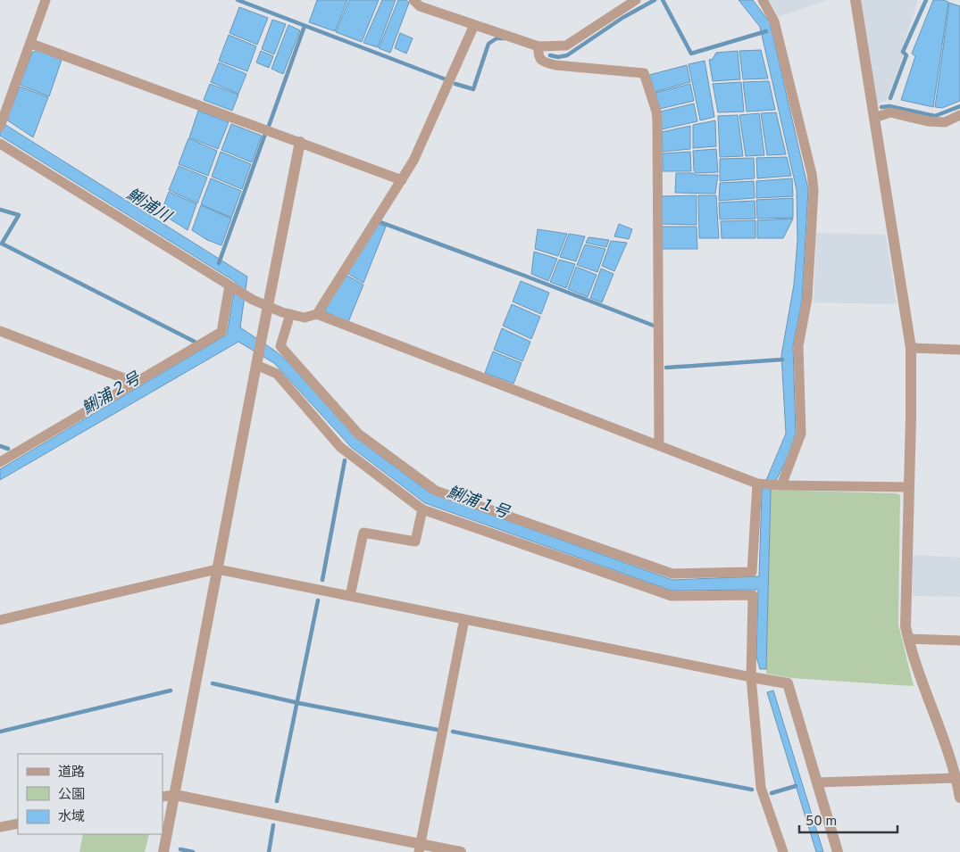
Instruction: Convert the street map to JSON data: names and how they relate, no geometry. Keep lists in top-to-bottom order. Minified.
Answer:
{"water":["鯏浦川","鯏浦２号","鯏浦１号"],"legend":["道路","公園","水域"],"scale_bar":"50 m"}
